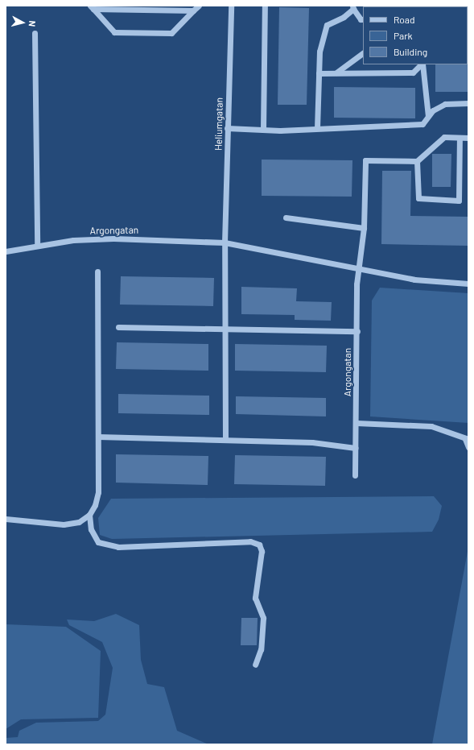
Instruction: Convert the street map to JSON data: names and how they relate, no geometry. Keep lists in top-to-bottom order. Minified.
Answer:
{"streets":{"street":["Heliumgatan","Argongatan"]},"crossings":[["Heliumgatan","Argongatan"]],"legend":["Road","Park","Building"],"north":"right"}
